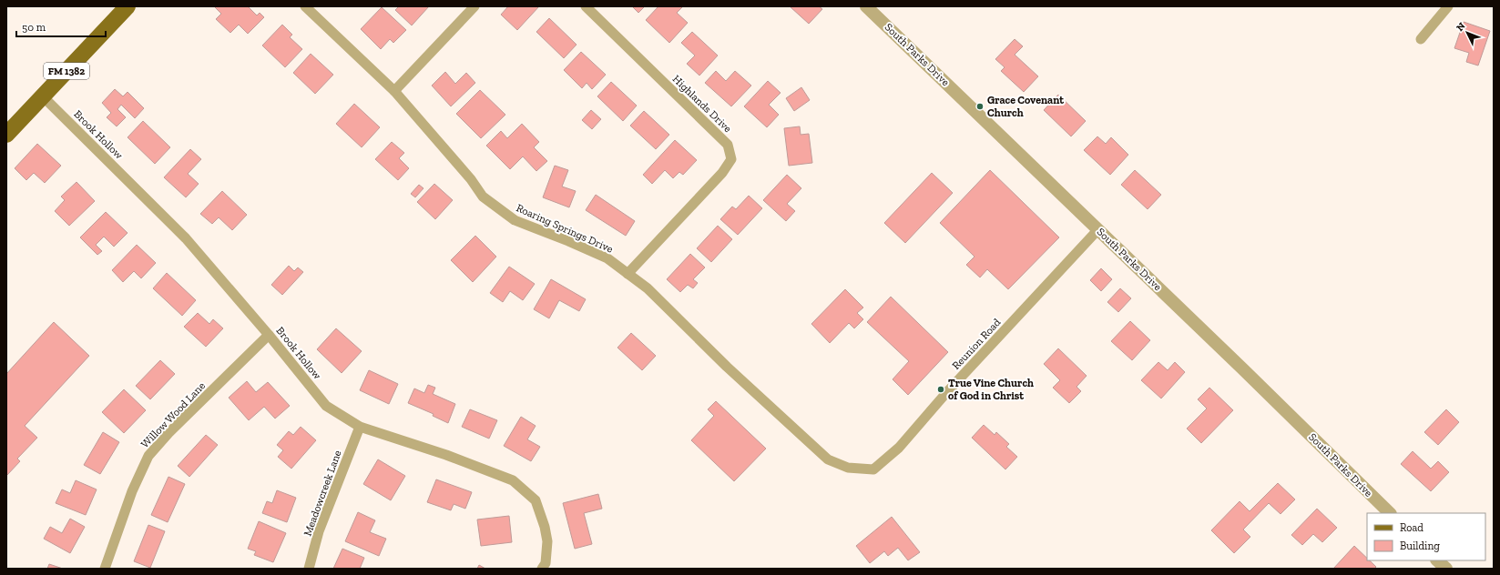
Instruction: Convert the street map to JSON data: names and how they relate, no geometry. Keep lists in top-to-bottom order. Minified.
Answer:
{"streets":{"main road":["FM 1382"],"street":["South Parks Drive","Highlands Drive","Brook Hollow","Roaring Springs Drive","Reunion Road","Willow Wood Lane","Meadowcreek Lane"]},"crossings":[["South Parks Drive","Reunion Road"],["FM 1382","Brook Hollow"],["Highlands Drive","Roaring Springs Drive"],["Brook Hollow","Willow Wood Lane"],["Brook Hollow","Meadowcreek Lane"],["Roaring Springs Drive","Reunion Road"]],"places":["Grace Covenant Church","True Vine Church of God in Christ"],"legend":["Road","Building"],"scale_bar":"50 m","north":"top left"}
